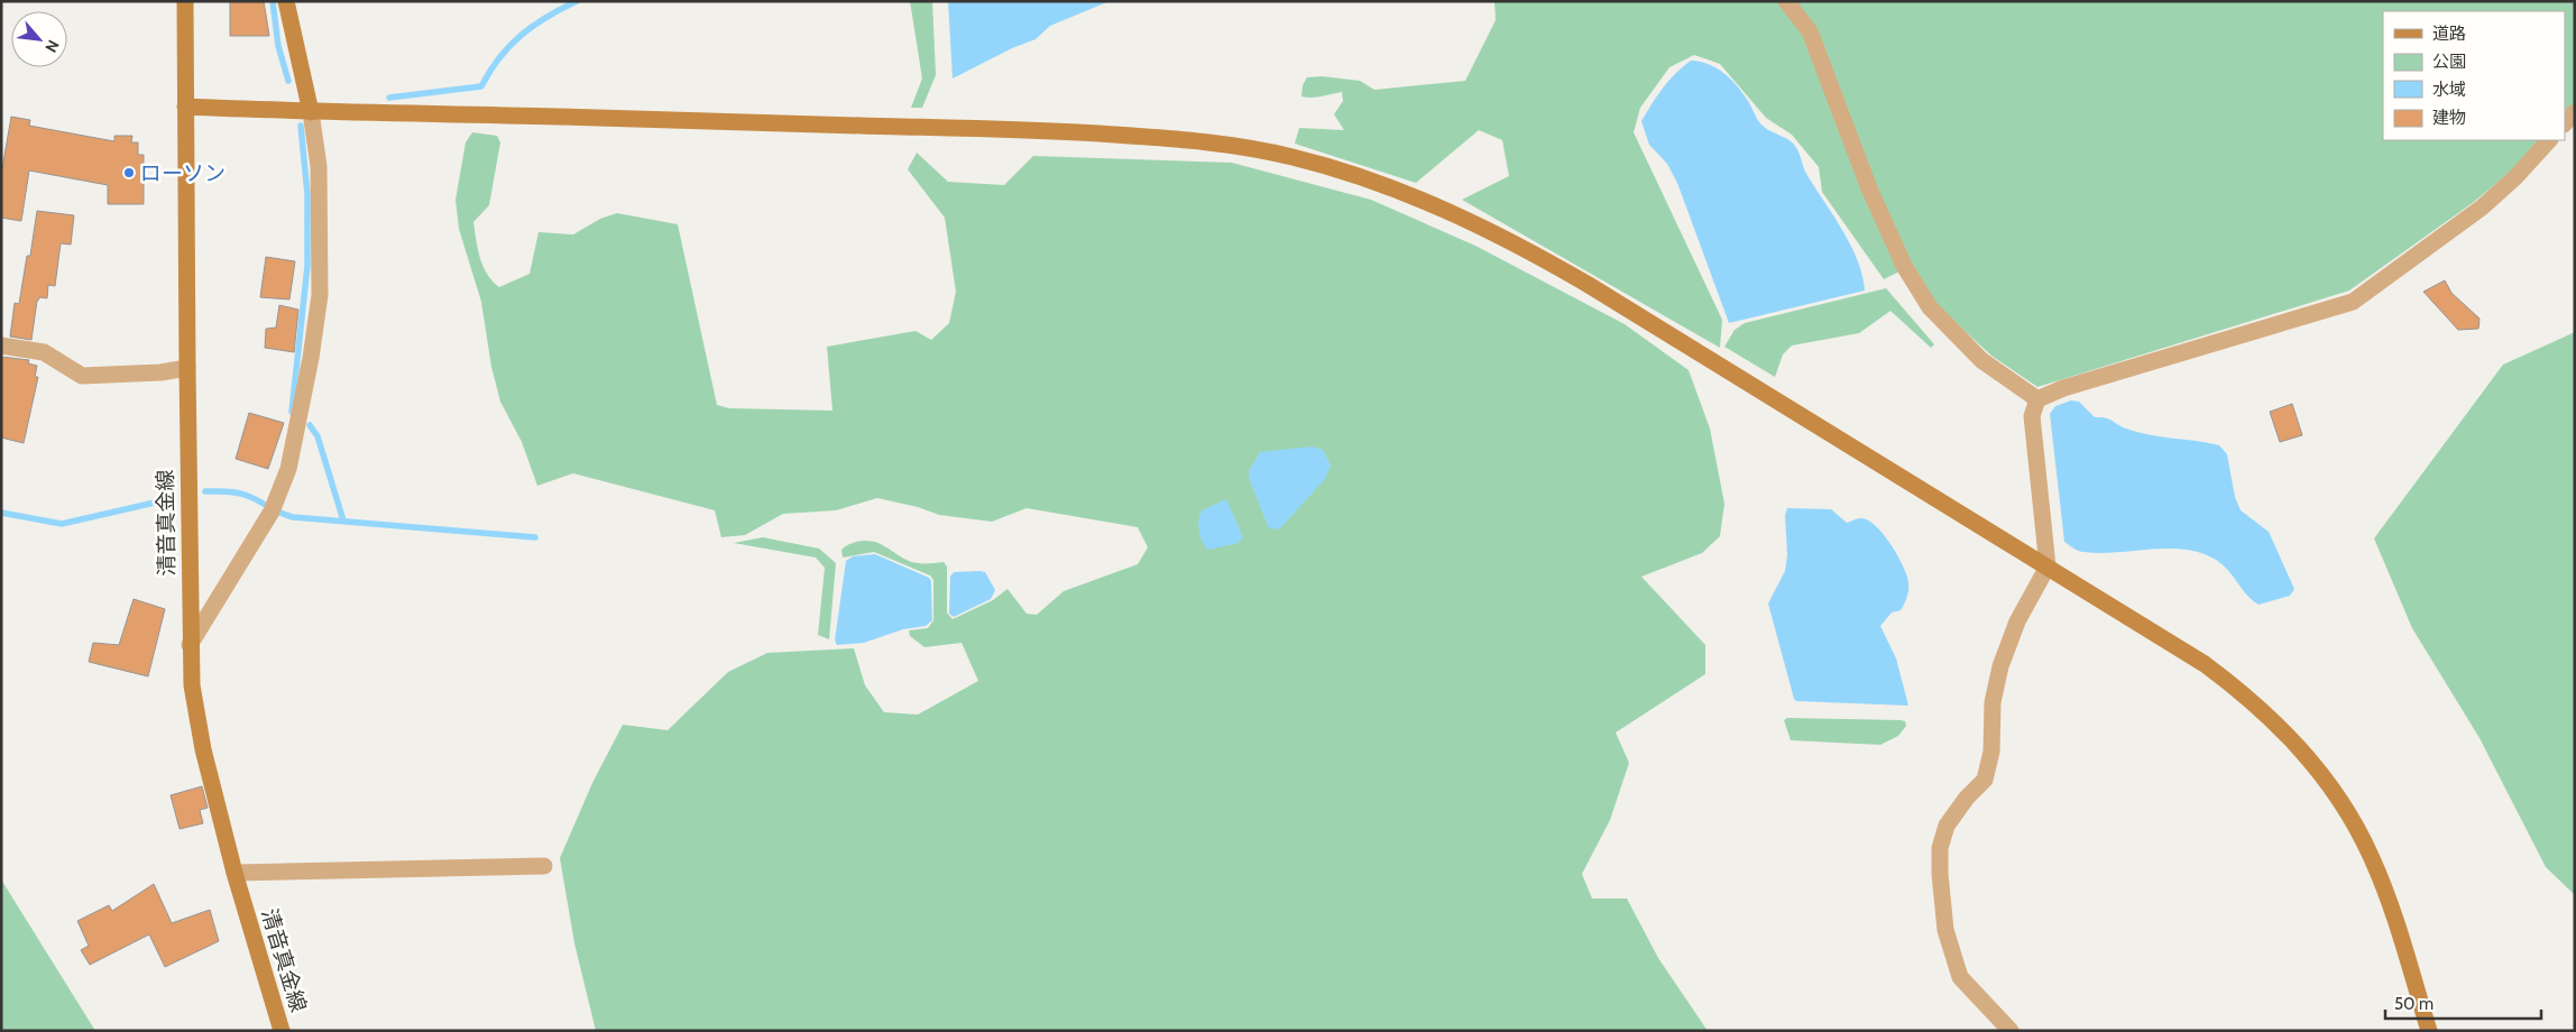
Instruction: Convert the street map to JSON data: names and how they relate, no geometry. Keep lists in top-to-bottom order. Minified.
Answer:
{"streets":{"street":["清音真金線"]},"places":["ローソン"],"legend":["道路","公園","水域","建物"],"scale_bar":"50 m","north":"bottom right"}
